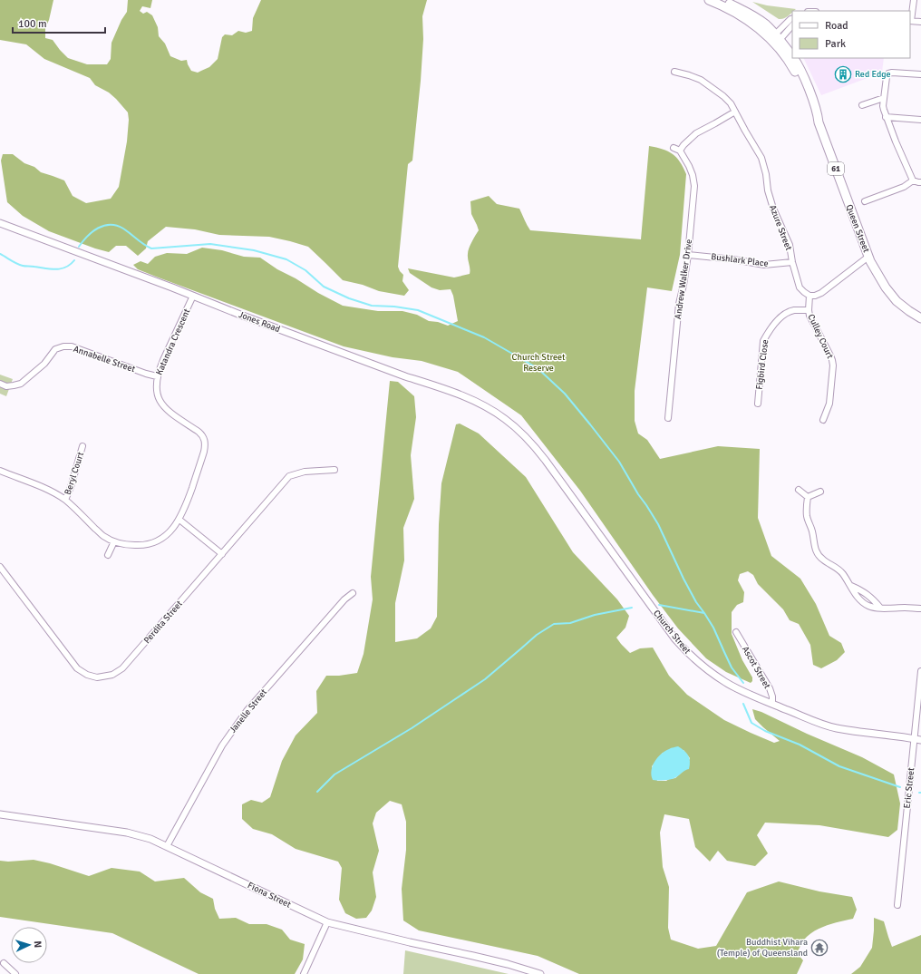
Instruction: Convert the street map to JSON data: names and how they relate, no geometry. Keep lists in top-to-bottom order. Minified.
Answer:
{"streets":{"main road":["61","Queen Street"],"street":["Azure Street","Bushlark Place","Andrew Walker Drive","Jones Road","Culley Court","Katandra Crescent","Annabelle Street","Figbird Close","Beryl Court","Perdita Street","Church Street","Ascot Street","Janelle Street","Eric Street","Fiona Street"]},"crossings":[["Azure Street","Bushlark Place"],["Azure Street","Culley Court"],["Bushlark Place","Andrew Walker Drive"],["Jones Road","Katandra Crescent"],["Jones Road","Church Street"],["Culley Court","Figbird Close"],["Katandra Crescent","Annabelle Street"],["Katandra Crescent","Beryl Court"],["Church Street","Ascot Street"],["Church Street","Eric Street"],["Janelle Street","Fiona Street"]],"parks":["Church Street Reserve"],"places":{"building":["Red Edge"],"temple":["Buddhist Vihara (Temple) of Queensland"]},"legend":["Road","Park"],"scale_bar":"100 m","north":"right"}
